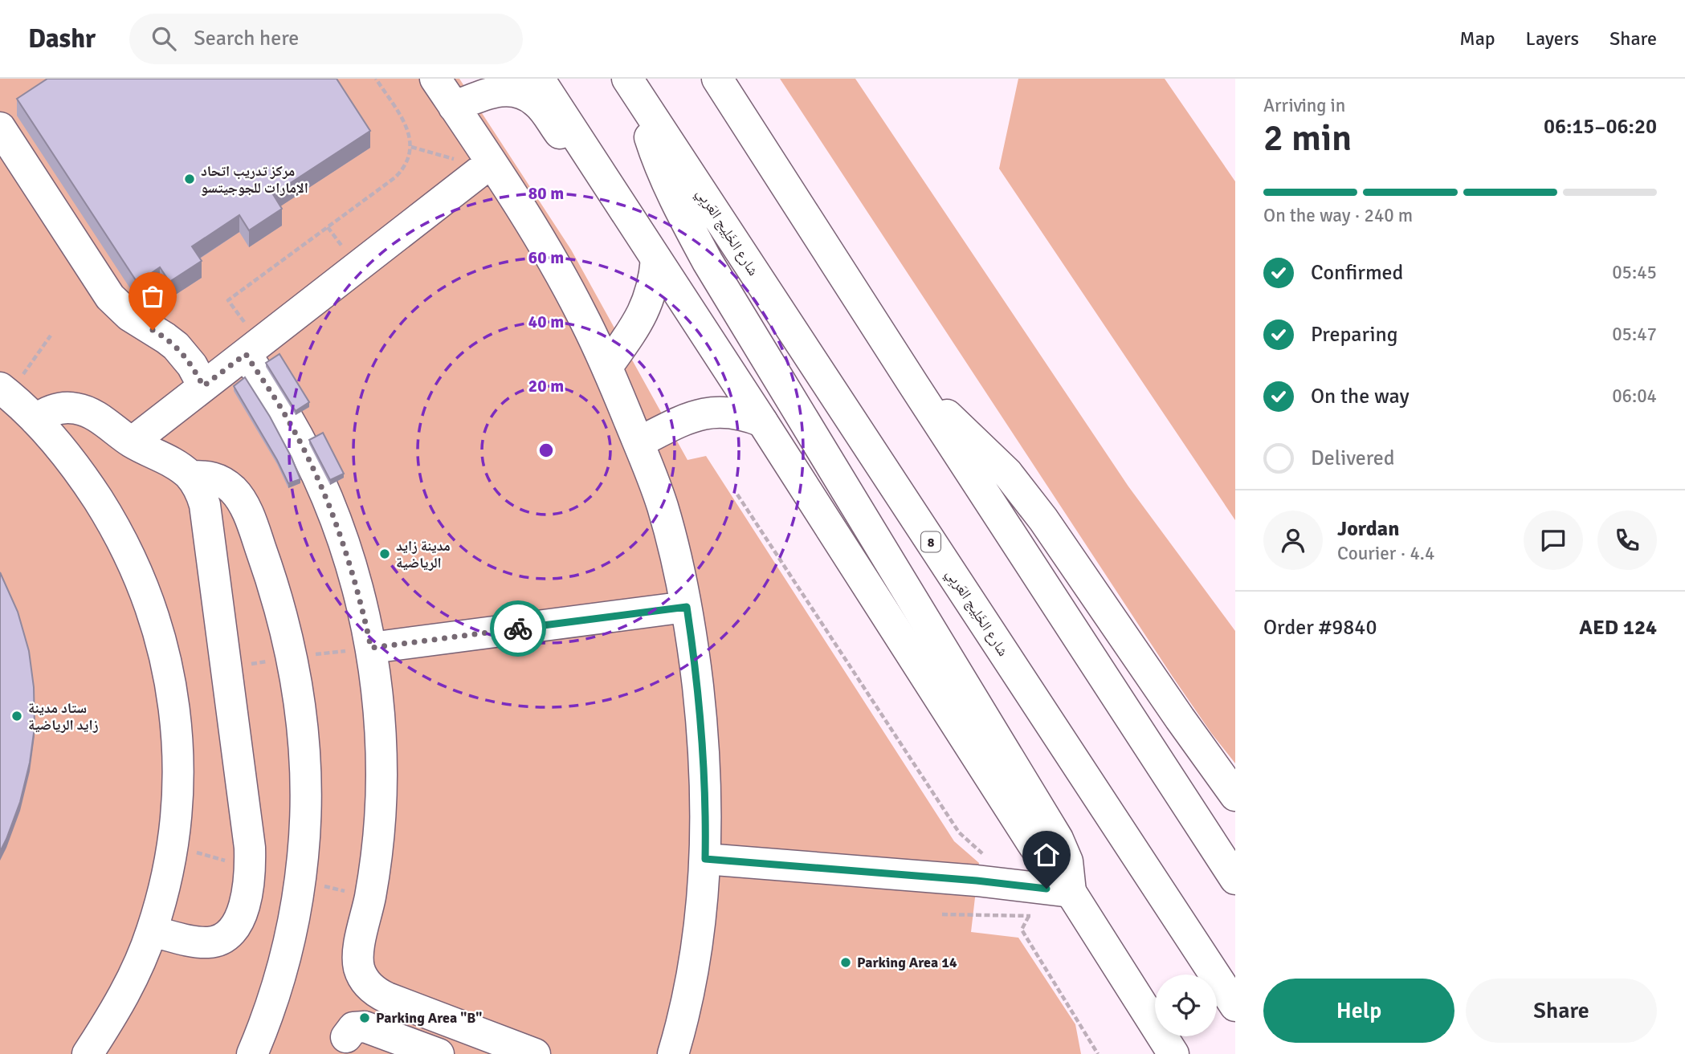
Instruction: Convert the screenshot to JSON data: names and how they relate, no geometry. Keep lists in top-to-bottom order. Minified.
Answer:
{"streets":{"main road":["شارع الخَلِيج العَربِي","8"]},"places":["مركز تدريب اتحاد الإمارات للجوجيتسو","مدينة زايد الرياضية","ستاد مدينة زايد الرياضية","Parking Area 14","Parking Area \"B\""],"page":{"header":"Dashr","search":"Search here","nav":["Map","Layers","Share"],"heading":["2 min","Arriving in","06:15–06:20"],"panel":["Jordan","Courier · 4.4","Order #9840","AED 124"],"bar":"On the way · 240 m","list":[["Confirmed","05:45"],["Preparing","05:47"],["On the way","06:04"],"Delivered"],"buttons":["Help","Share"]},"rings":["80 m","60 m","40 m","20 m"]}
